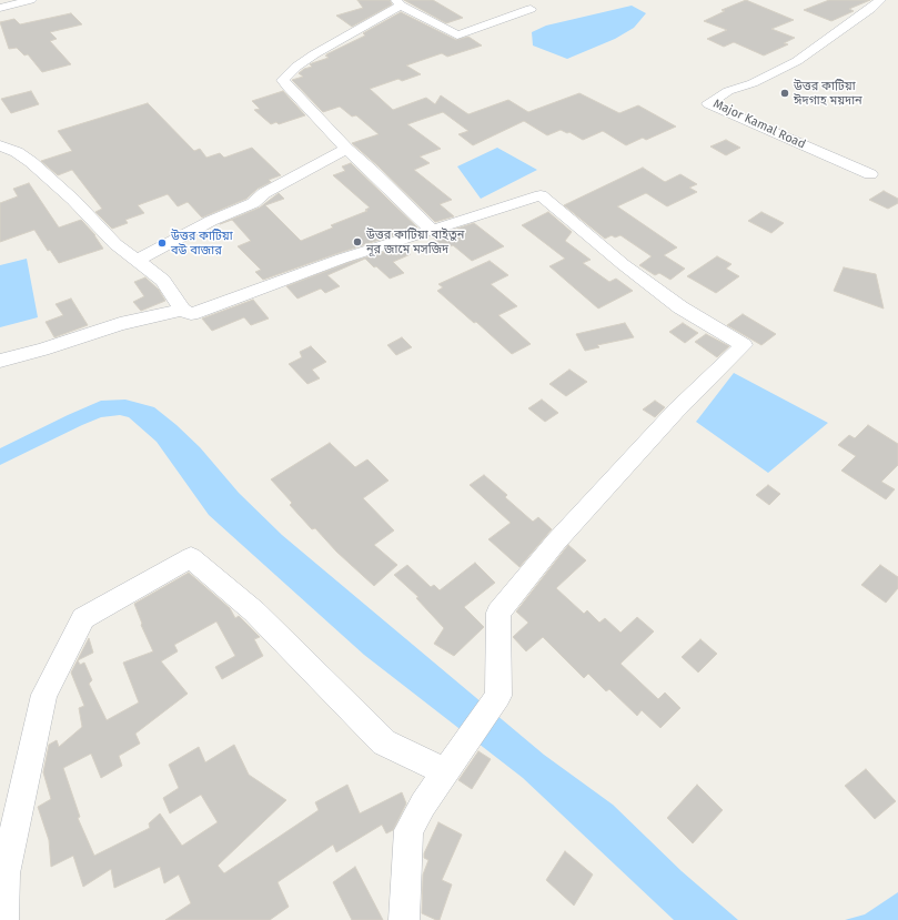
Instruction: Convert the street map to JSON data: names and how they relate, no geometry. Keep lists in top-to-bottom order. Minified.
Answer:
{"streets":{"street":["Major Kamal Road"]},"places":["উত্তর কাটিয়া ঈদগাহ ময়দান","উত্তর কাটিয়া বাইতুন নূর জামে মসজিদ","উত্তর কাটিয়া বউ বাজার"]}
